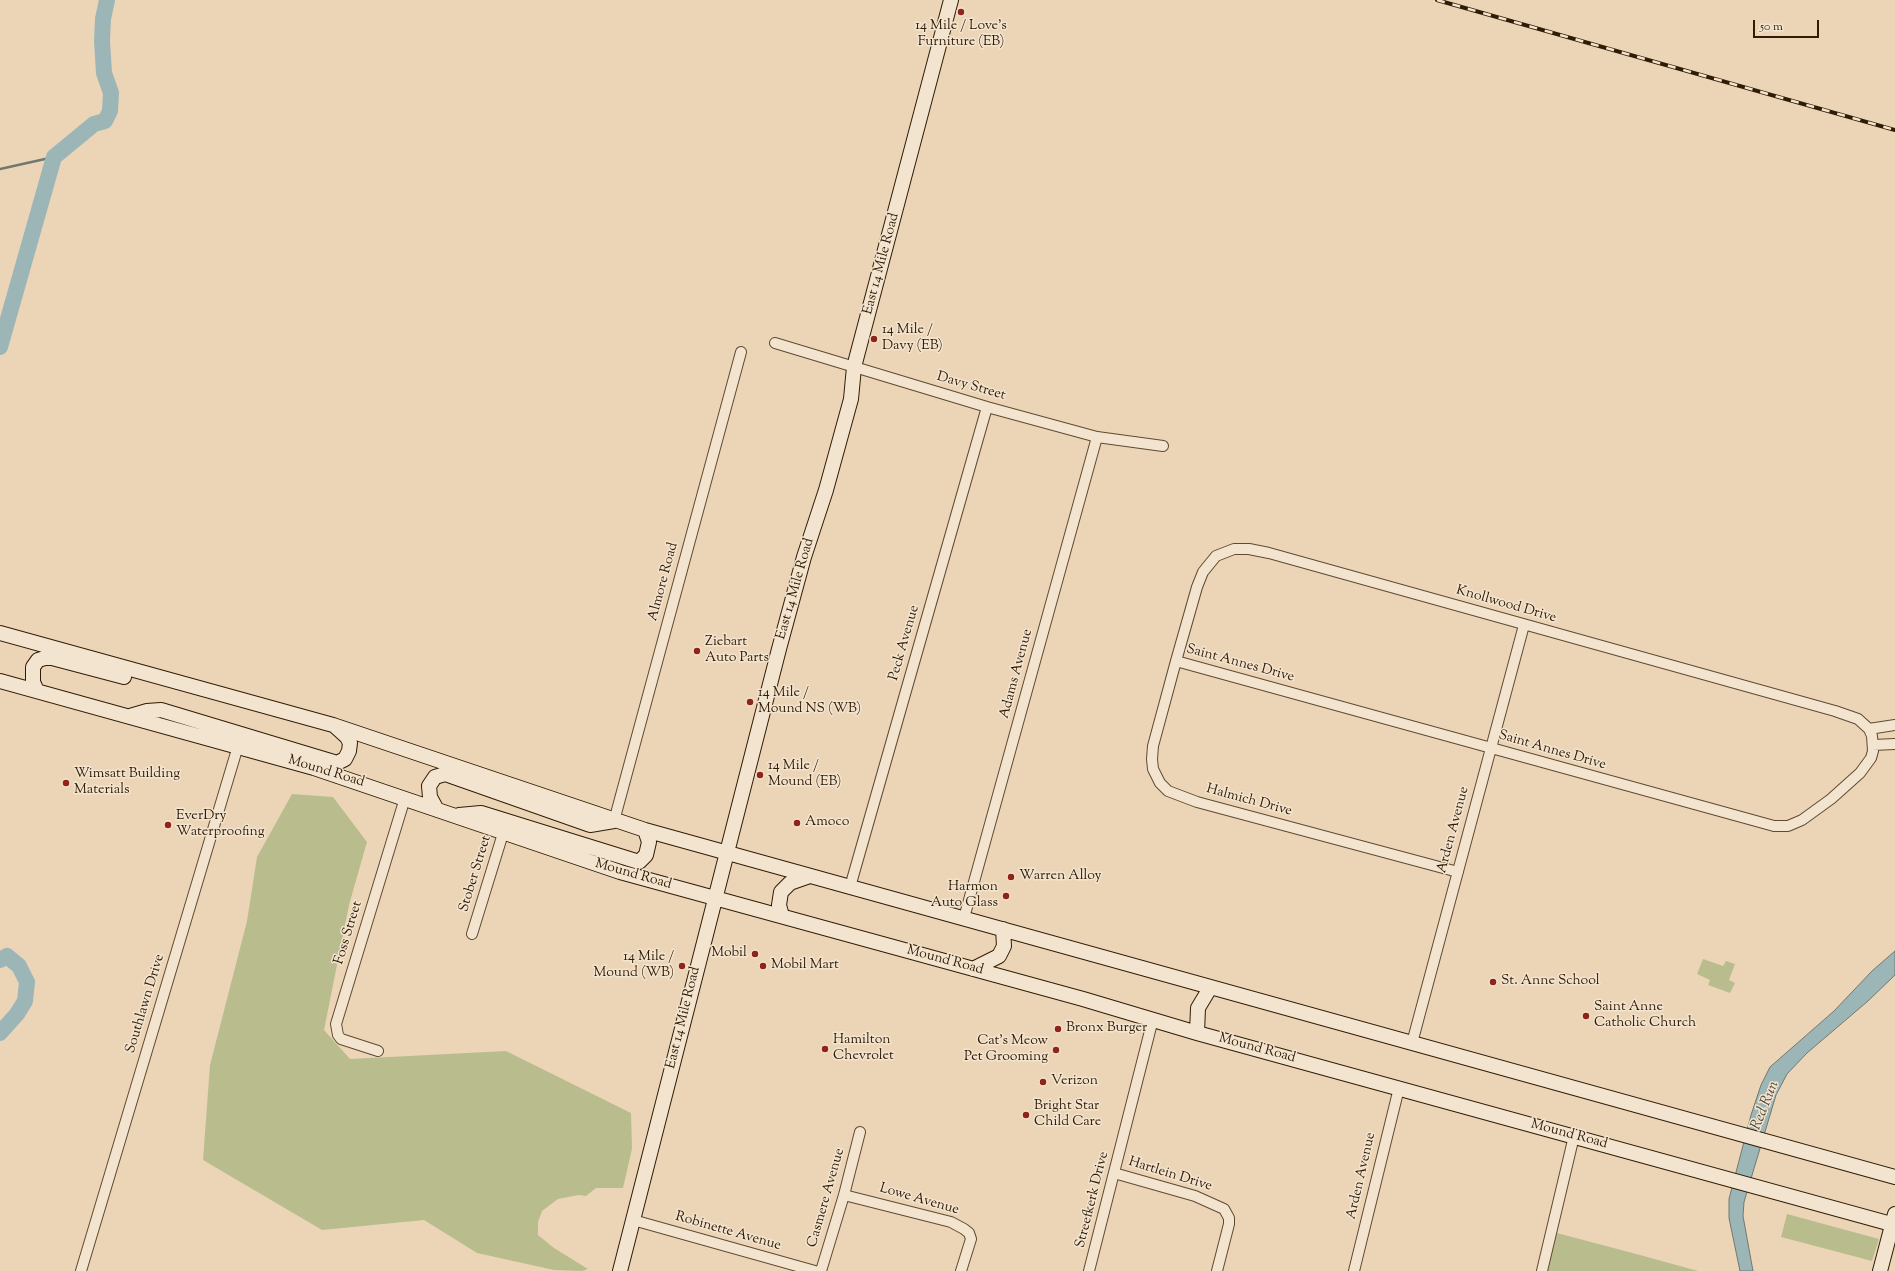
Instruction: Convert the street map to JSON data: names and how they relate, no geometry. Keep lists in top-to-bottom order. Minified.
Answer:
{"streets":{"main road":["East 14 Mile Road","Mound Road"],"street":["Davy Street","Almore Road","Knollwood Drive","Peck Avenue","Saint Annes Drive","Adams Avenue","Halmich Drive","Arden Avenue","Stober Street","Foss Street","Southlawn Drive","Hartlein Drive","Casmere Avenue","Lowe Avenue","Streefkerk Drive","Robinette Avenue"]},"crossings":[["East 14 Mile Road","Davy Street"],["East 14 Mile Road","Mound Road"],["East 14 Mile Road","Robinette Avenue"],["Davy Street","Peck Avenue"],["Davy Street","Adams Avenue"],["Knollwood Drive","Saint Annes Drive"],["Knollwood Drive","Halmich Drive"],["Knollwood Drive","Arden Avenue"],["Saint Annes Drive","Halmich Drive"],["Saint Annes Drive","Arden Avenue"],["Mound Road","Arden Avenue"],["Mound Road","Stober Street"],["Mound Road","Foss Street"],["Mound Road","Southlawn Drive"],["Mound Road","Streefkerk Drive"],["Halmich Drive","Arden Avenue"],["Hartlein Drive","Streefkerk Drive"],["Casmere Avenue","Lowe Avenue"]],"water":["Red Run"],"places":["14 Mile / Love's Furniture (EB)","14 Mile / Davy (EB)","Ziebart Auto Parts","14 Mile / Mound NS (WB)","14 Mile / Mound (EB)","Wimsatt Building Materials","Amoco","EverDry Waterproofing","Warren Alloy","Harmon Auto Glass","Mobil","14 Mile / Mound (WB)","Mobil Mart","St. Anne School","Saint Anne Catholic Church","Bronx Burger","Hamilton Chevrolet","Cat's Meow Pet Grooming","Verizon","Bright Star Child Care"],"scale_bar":"50 m"}
